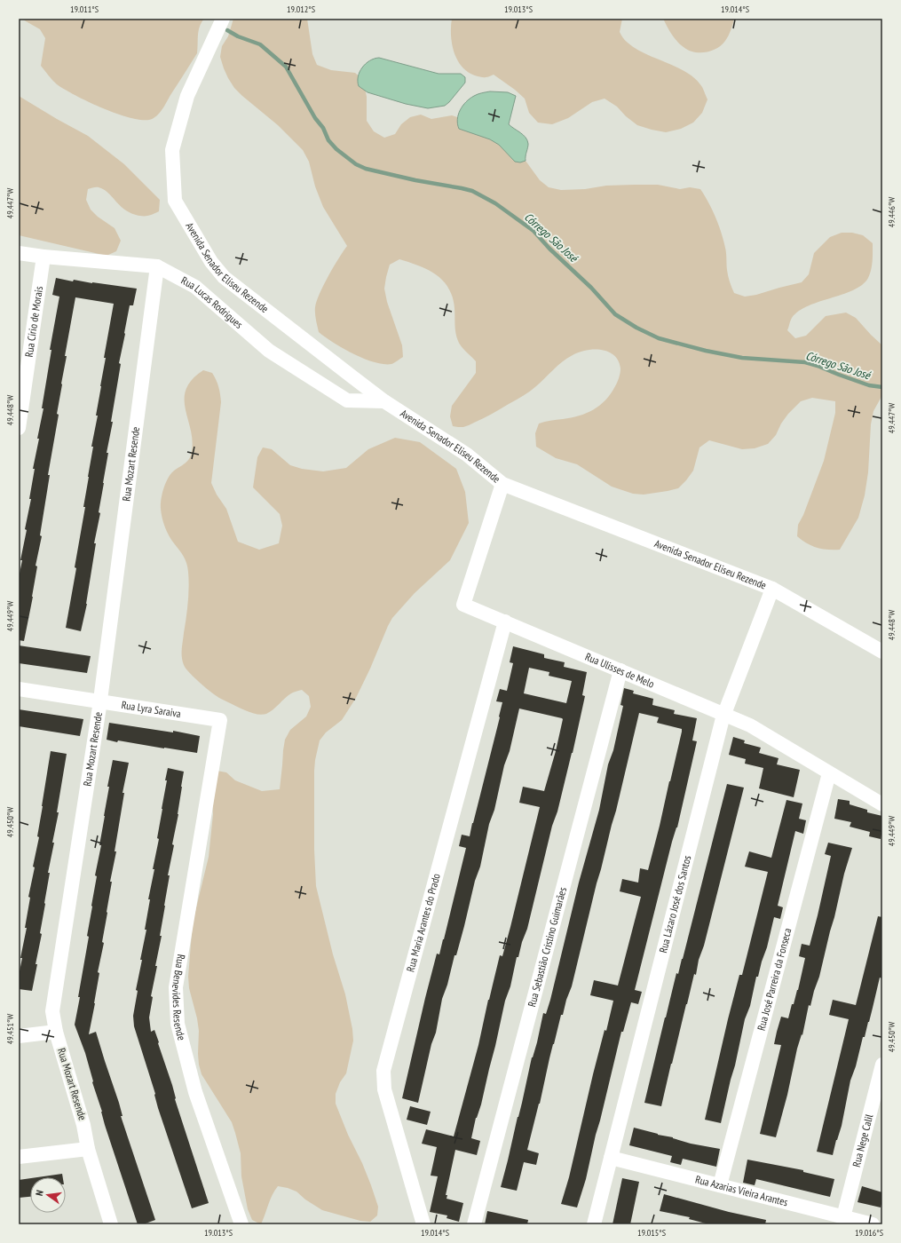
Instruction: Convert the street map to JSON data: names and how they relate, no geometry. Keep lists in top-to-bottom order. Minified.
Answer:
{"streets":{"street":["Avenida Senador Eliseu Rezende","Rua Lucas Rodrigues","Rua Círio de Morais","Rua Mozart Resende","Rua Ulisses de Melo","Rua Lyra Saraiva","Rua Lázaro José dos Santos","Rua Maria Arantes do Prado","Rua Sebastião Cristino Guimarães","Rua José Parreira da Fonseca","Rua Benevides Resende","Rua Nege Calil","Rua Azarias Vieira Arantes"]},"crossings":[["Avenida Senador Eliseu Rezende","Rua Lucas Rodrigues"],["Avenida Senador Eliseu Rezende","Rua Ulisses de Melo"],["Avenida Senador Eliseu Rezende","Rua Lázaro José dos Santos"],["Rua Lucas Rodrigues","Rua Círio de Morais"],["Rua Lucas Rodrigues","Rua Mozart Resende"],["Rua Mozart Resende","Rua Lyra Saraiva"],["Rua Ulisses de Melo","Rua Lázaro José dos Santos"],["Rua Ulisses de Melo","Rua Maria Arantes do Prado"],["Rua Ulisses de Melo","Rua Sebastião Cristino Guimarães"],["Rua Ulisses de Melo","Rua José Parreira da Fonseca"],["Rua Lyra Saraiva","Rua Benevides Resende"],["Rua Lázaro José dos Santos","Rua Azarias Vieira Arantes"],["Rua José Parreira da Fonseca","Rua Azarias Vieira Arantes"],["Rua Nege Calil","Rua Azarias Vieira Arantes"]],"water":["Córrego São José"],"north":"left","coordinates":["19.011°S","19.012°S","19.013°S","19.014°S","49.447°W","49.446°W","49.448°W","49.449°W","49.450°W","49.451°W","19.015°S","19.016°S"]}
